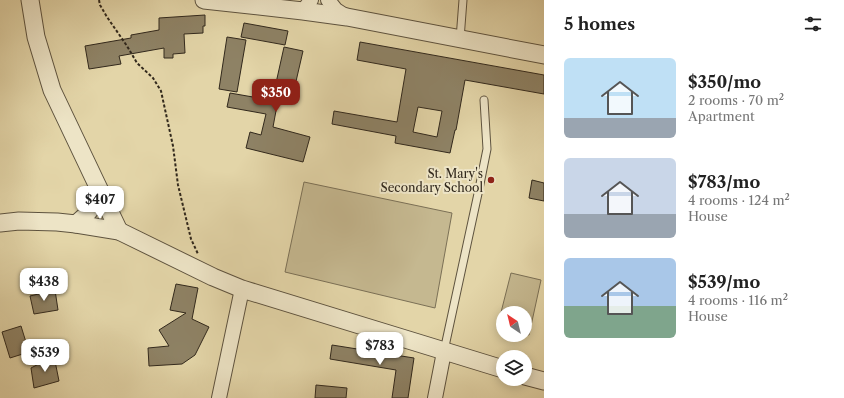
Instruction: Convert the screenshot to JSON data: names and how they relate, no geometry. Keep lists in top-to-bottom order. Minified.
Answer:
{"places":["St. Mary's Secondary School"],"north":"top left","page":{"heading":"5 homes","list":[{"name":"$350/mo","note":"2 rooms · 70 m² · Apartment"},{"name":"$783/mo","note":"4 rooms · 124 m² · House"},{"name":"$539/mo","note":"4 rooms · 116 m² · House"}],"price":["$350","$407","$438","$783","$539"]}}
